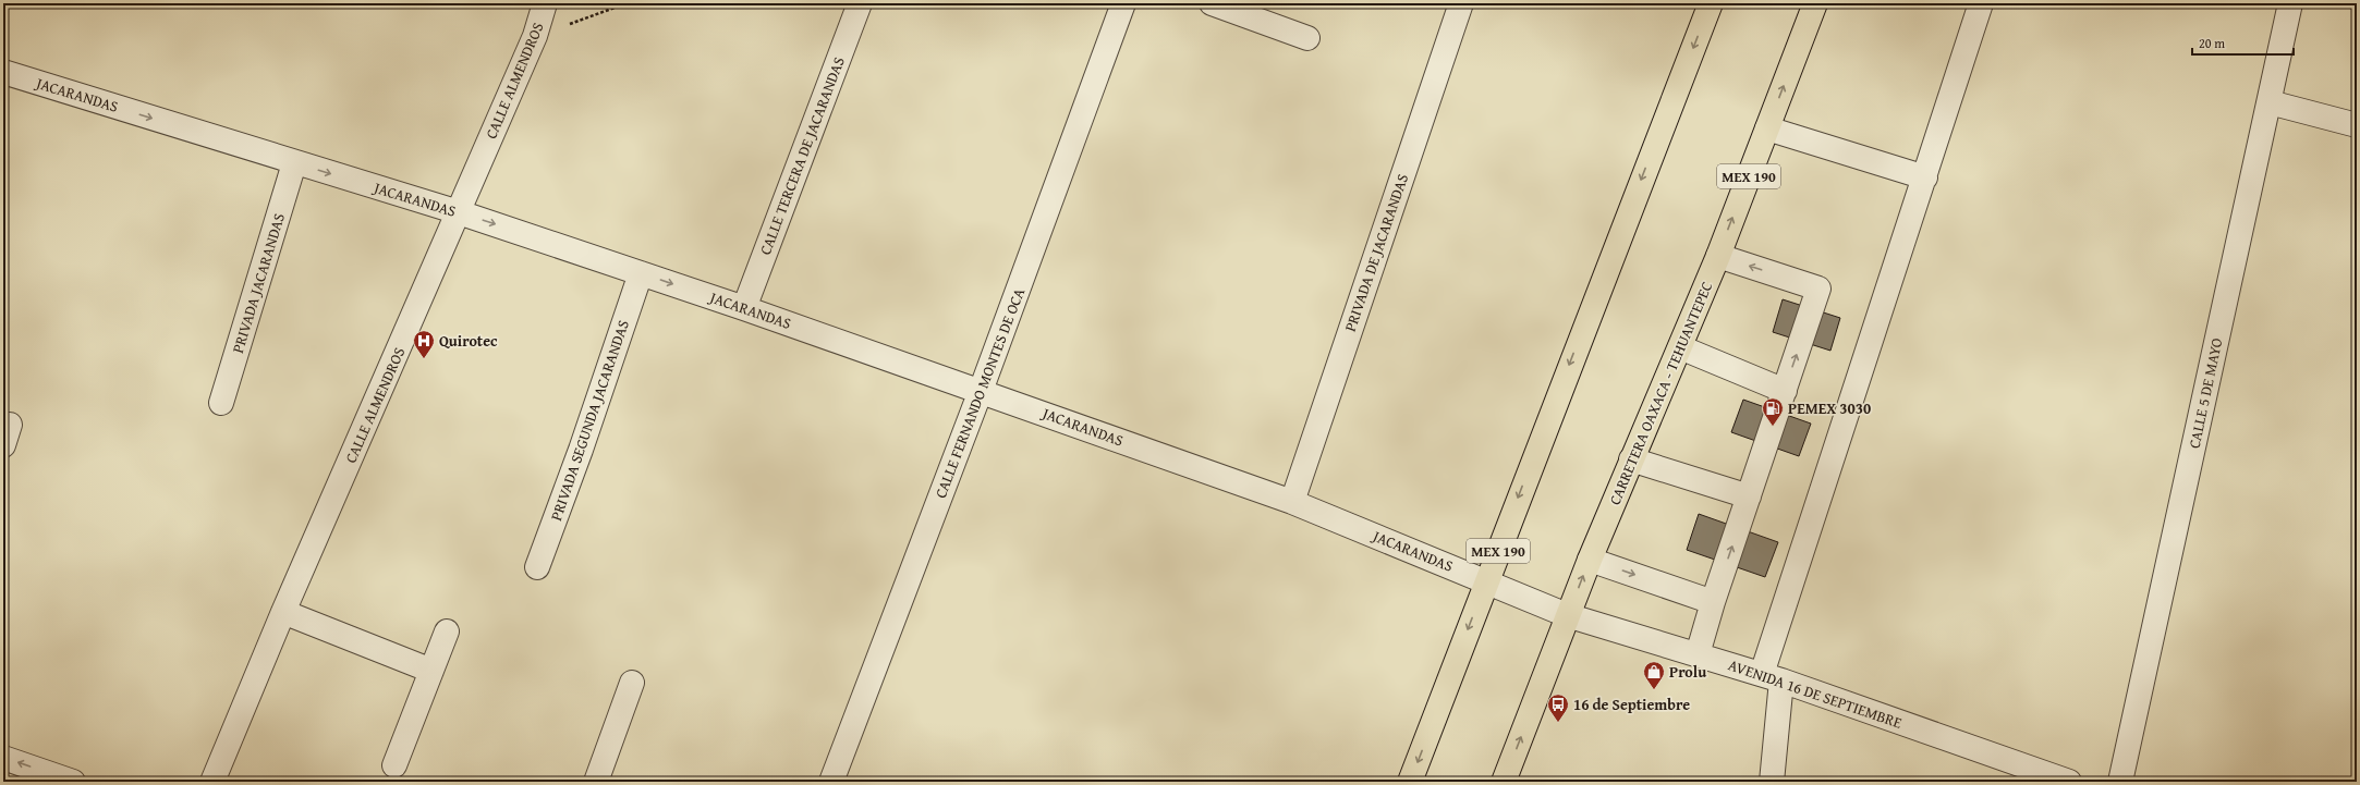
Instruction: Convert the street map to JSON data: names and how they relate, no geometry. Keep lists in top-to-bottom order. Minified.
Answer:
{"streets":{"main road":["MEX 190","CARRETERA OAXACA - TEHUANTEPEC"],"street":["CALLE ALMENDROS","JACARANDAS","CALLE TERCERA DE JACARANDAS","PRIVADA DE JACARANDAS","PRIVADA JACARANDAS","CALLE FERNANDO MONTES DE OCA","CALLE 5 DE MAYO","PRIVADA SEGUNDA JACARANDAS","AVENIDA 16 DE SEPTIEMBRE"]},"crossings":[["CALLE ALMENDROS","JACARANDAS"],["JACARANDAS","CALLE TERCERA DE JACARANDAS"],["JACARANDAS","MEX 190"],["JACARANDAS","PRIVADA DE JACARANDAS"],["JACARANDAS","PRIVADA JACARANDAS"],["JACARANDAS","CALLE FERNANDO MONTES DE OCA"],["JACARANDAS","PRIVADA SEGUNDA JACARANDAS"],["JACARANDAS","AVENIDA 16 DE SEPTIEMBRE"],["MEX 190","AVENIDA 16 DE SEPTIEMBRE"],["CARRETERA OAXACA - TEHUANTEPEC","AVENIDA 16 DE SEPTIEMBRE"]],"one_way":["JACARANDAS"],"places":{"hospital":["Quirotec"],"fuel station":["PEMEX 3030"],"shop":["Prolu"],"bus stop":["16 de Septiembre"]},"scale_bar":"20 m"}
